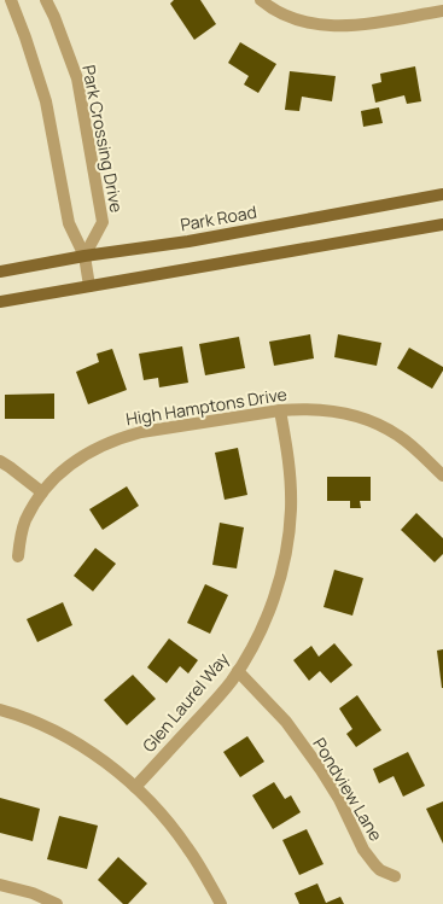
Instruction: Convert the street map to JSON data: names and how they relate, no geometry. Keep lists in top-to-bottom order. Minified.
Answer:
{"streets":{"main road":["Park Road"],"street":["Park Crossing Drive","High Hamptons Drive","Glen Laurel Way","Pondview Lane"]},"crossings":[["Park Crossing Drive","Park Road"],["High Hamptons Drive","Glen Laurel Way"],["Glen Laurel Way","Pondview Lane"]]}
